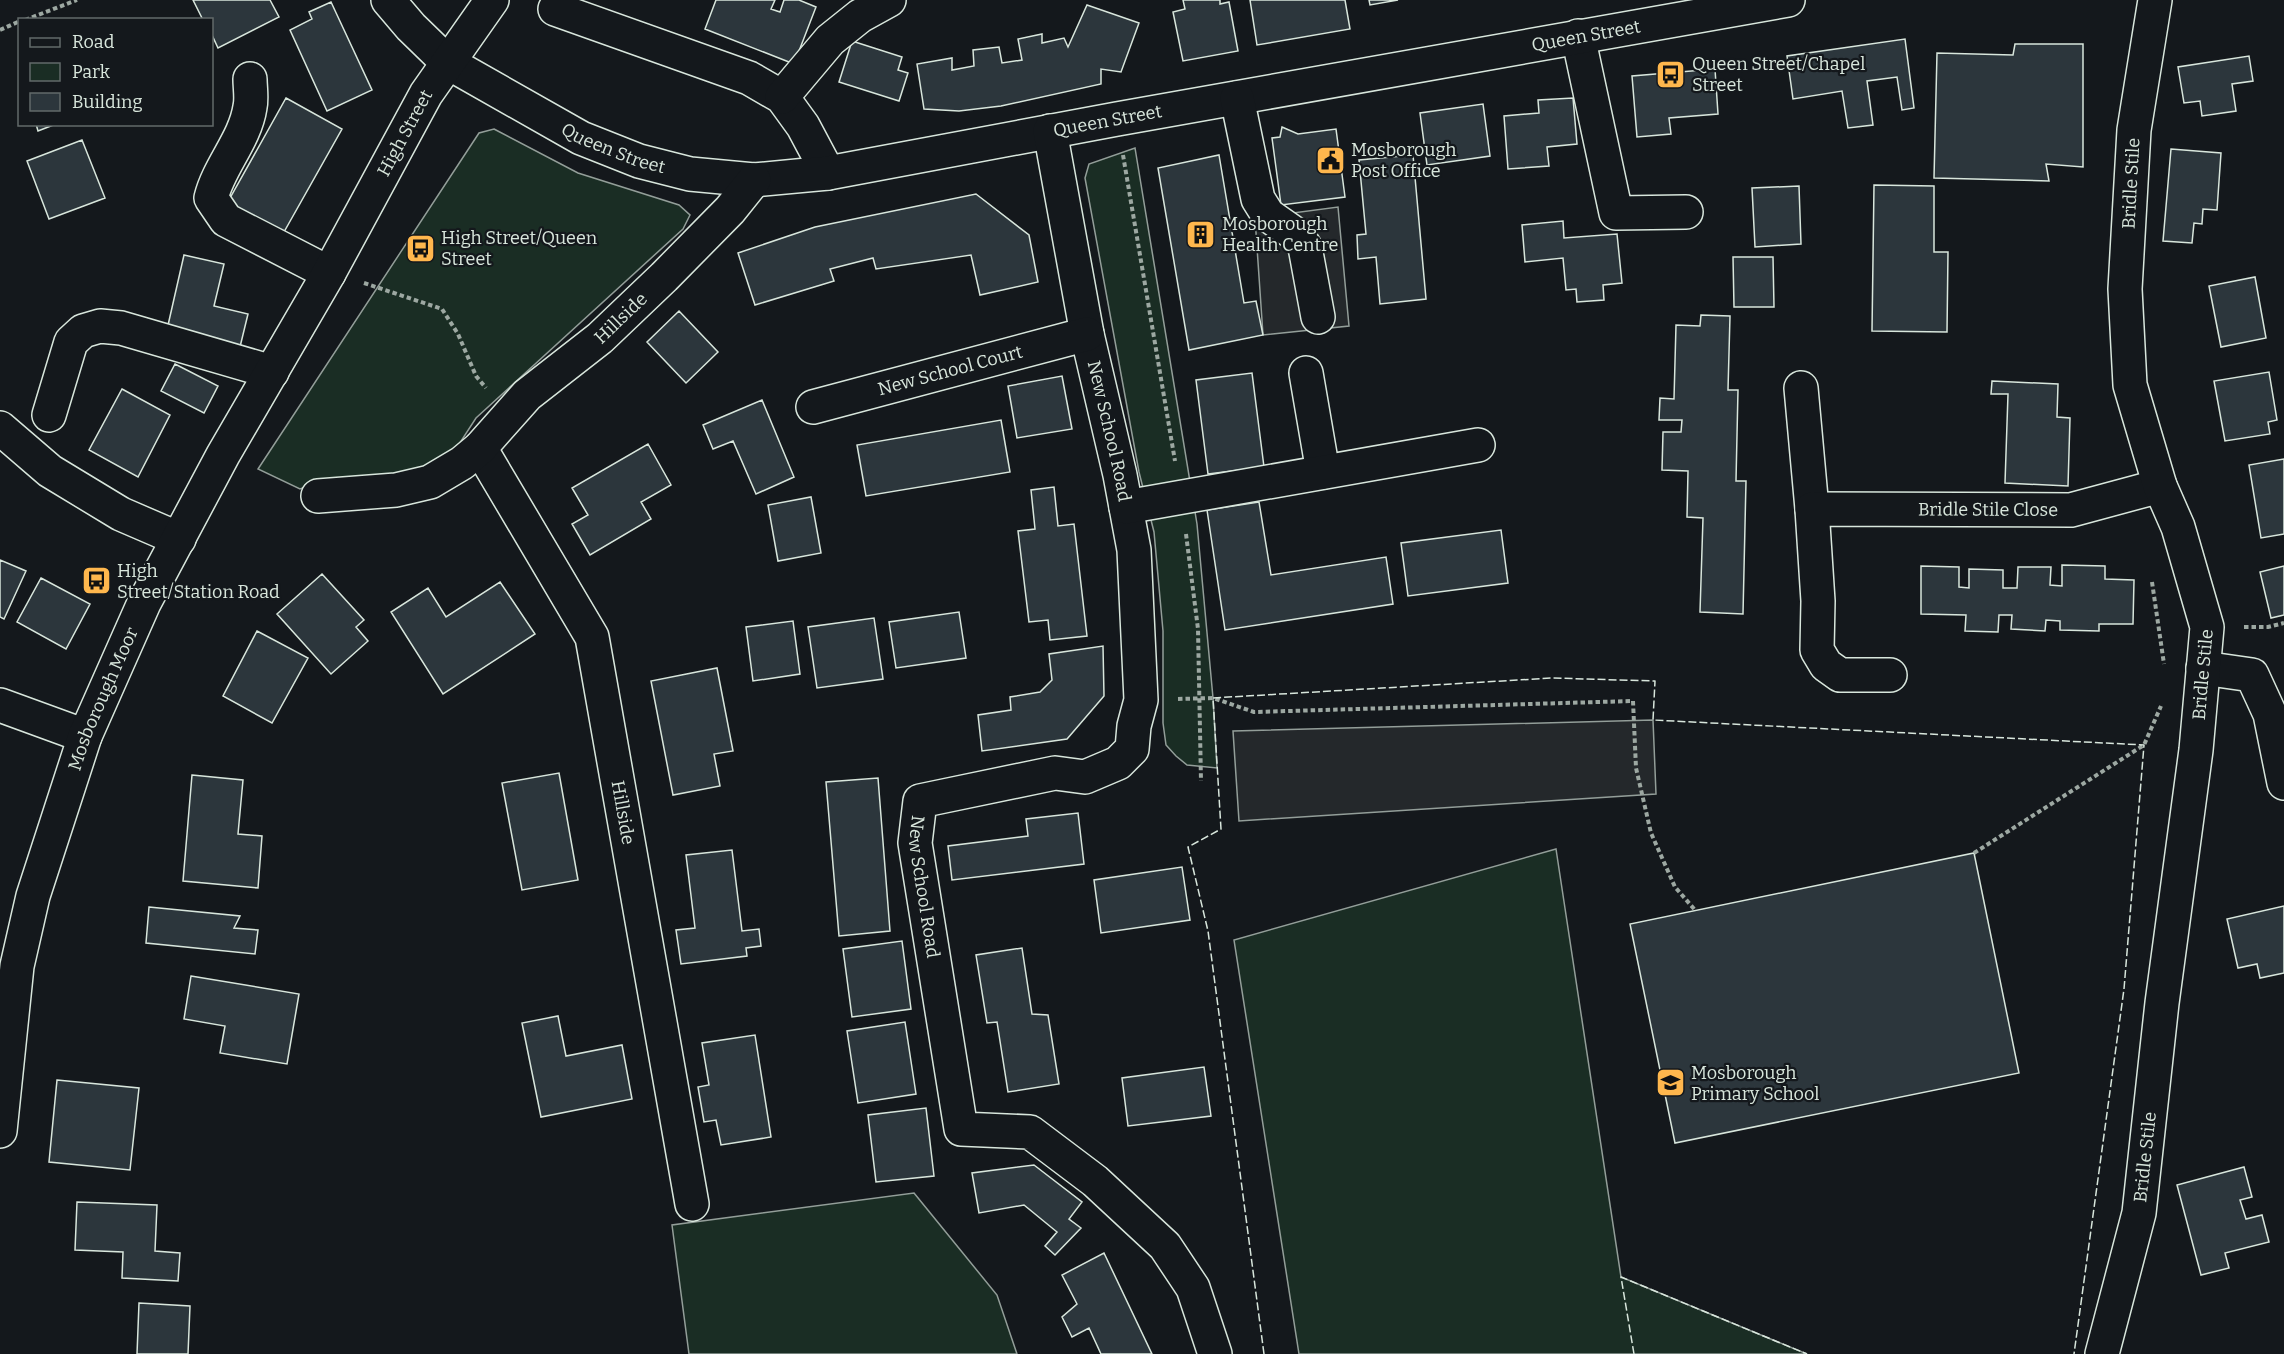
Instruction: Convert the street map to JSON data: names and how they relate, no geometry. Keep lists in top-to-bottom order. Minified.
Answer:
{"streets":{"street":["Queen Street","High Street","Bridle Stile","Hillside","New School Court","New School Road","Bridle Stile Close","Mosborough Moor"]},"crossings":[["Queen Street","High Street"],["Queen Street","Hillside"],["Queen Street","New School Road"],["High Street","Mosborough Moor"],["Bridle Stile","Bridle Stile Close"],["New School Court","New School Road"]],"places":{"bus stop":["Queen Street/Chapel Street","High Street/Queen Street","High Street/Station Road"],"public building":["Mosborough Post Office"],"building":["Mosborough Health Centre"],"school or university":["Mosborough Primary School"]},"legend":["Road","Park","Building"]}
